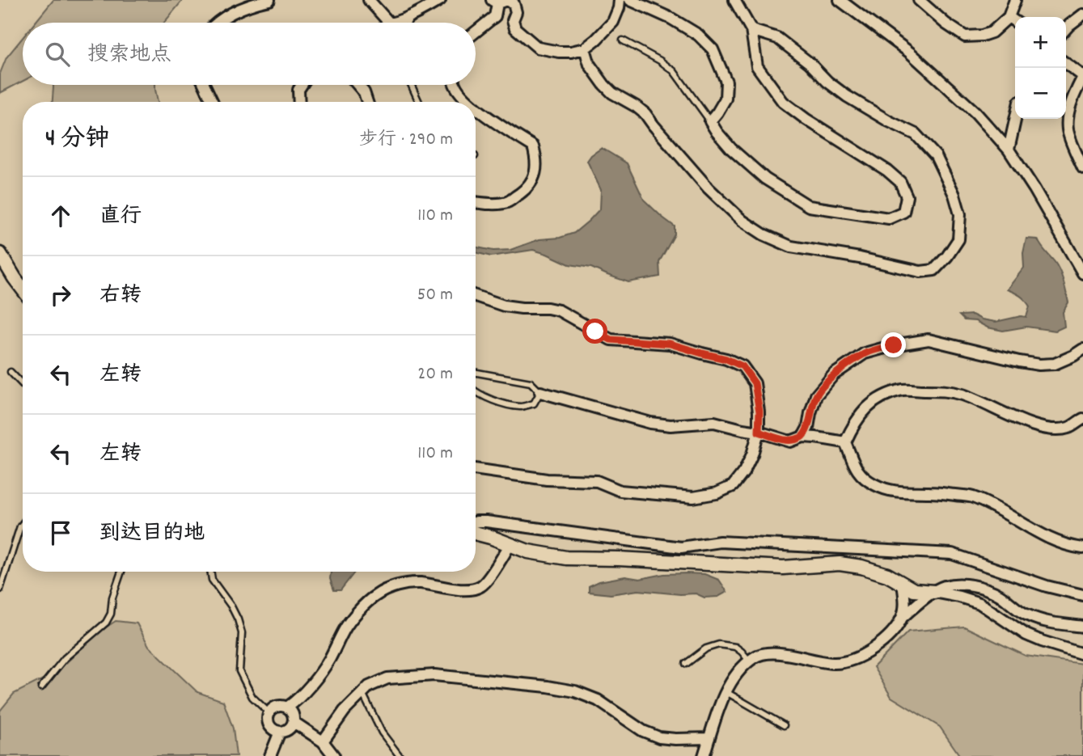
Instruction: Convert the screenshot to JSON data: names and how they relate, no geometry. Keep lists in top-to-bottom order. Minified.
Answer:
{"page":{"map_buttons":["+","−"],"search":"搜索地点","heading":["4 分钟","步行 · 290 m"],"list":[["直行","110 m"],["右转","50 m"],["左转","20 m"],["左转","110 m"],"到达目的地"]}}
